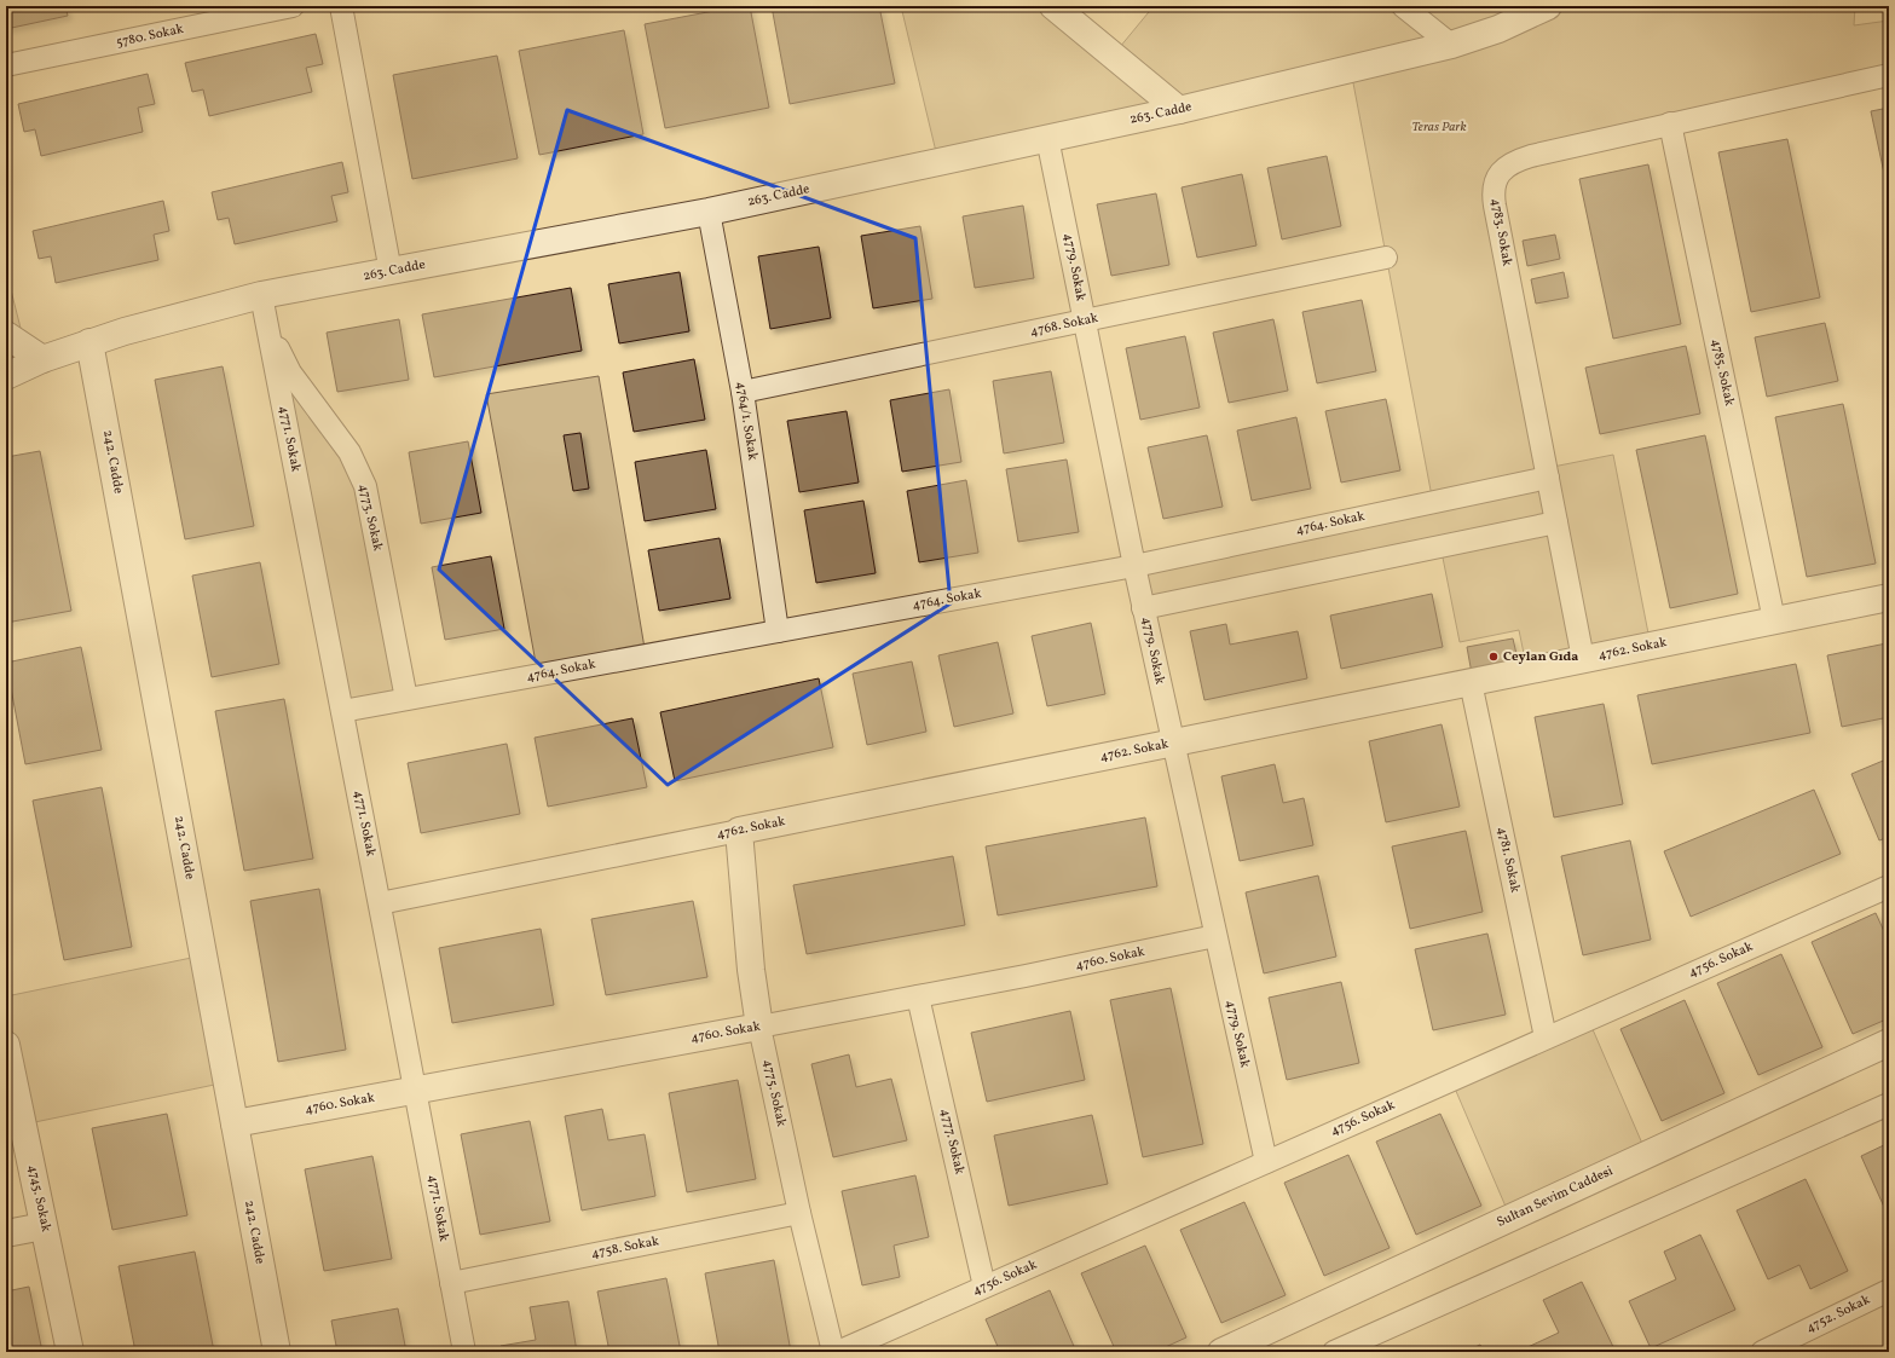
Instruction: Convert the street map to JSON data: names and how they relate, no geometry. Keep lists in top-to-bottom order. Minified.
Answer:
{"streets":{"street":["263. Cadde","242. Cadde","4762. Sokak","4760. Sokak","4775. Sokak","Sultan Sevim Caddesi","4745. Sokak"],"lane":["5780. Sokak","4783. Sokak","4779. Sokak","4768. Sokak","4785. Sokak","4764/1. Sokak","4771. Sokak","4773. Sokak","4764. Sokak","4781. Sokak","4756. Sokak","4777. Sokak","4758. Sokak","4752. Sokak"]},"crossings":[["263. Cadde","4779. Sokak"],["263. Cadde","4764/1. Sokak"],["263. Cadde","4771. Sokak"],["263. Cadde","242. Cadde"],["4783. Sokak","4785. Sokak"],["4783. Sokak","4764. Sokak"],["4783. Sokak","4762. Sokak"],["4779. Sokak","4768. Sokak"],["4779. Sokak","4764. Sokak"],["4779. Sokak","4762. Sokak"],["4779. Sokak","4760. Sokak"],["4779. Sokak","4756. Sokak"],["4768. Sokak","4764/1. Sokak"],["4785. Sokak","4762. Sokak"],["4764/1. Sokak","4764. Sokak"],["4771. Sokak","4773. Sokak"],["4771. Sokak","4764. Sokak"],["4771. Sokak","4762. Sokak"],["4771. Sokak","4760. Sokak"],["4771. Sokak","4758. Sokak"],["242. Cadde","4760. Sokak"],["4773. Sokak","4764. Sokak"],["4762. Sokak","4781. Sokak"],["4762. Sokak","4775. Sokak"],["4781. Sokak","4756. Sokak"],["4760. Sokak","4775. Sokak"],["4760. Sokak","4777. Sokak"],["4756. Sokak","4777. Sokak"],["4775. Sokak","4758. Sokak"]],"parks":["Teras Park"],"places":["Ceylan Gıda"]}
